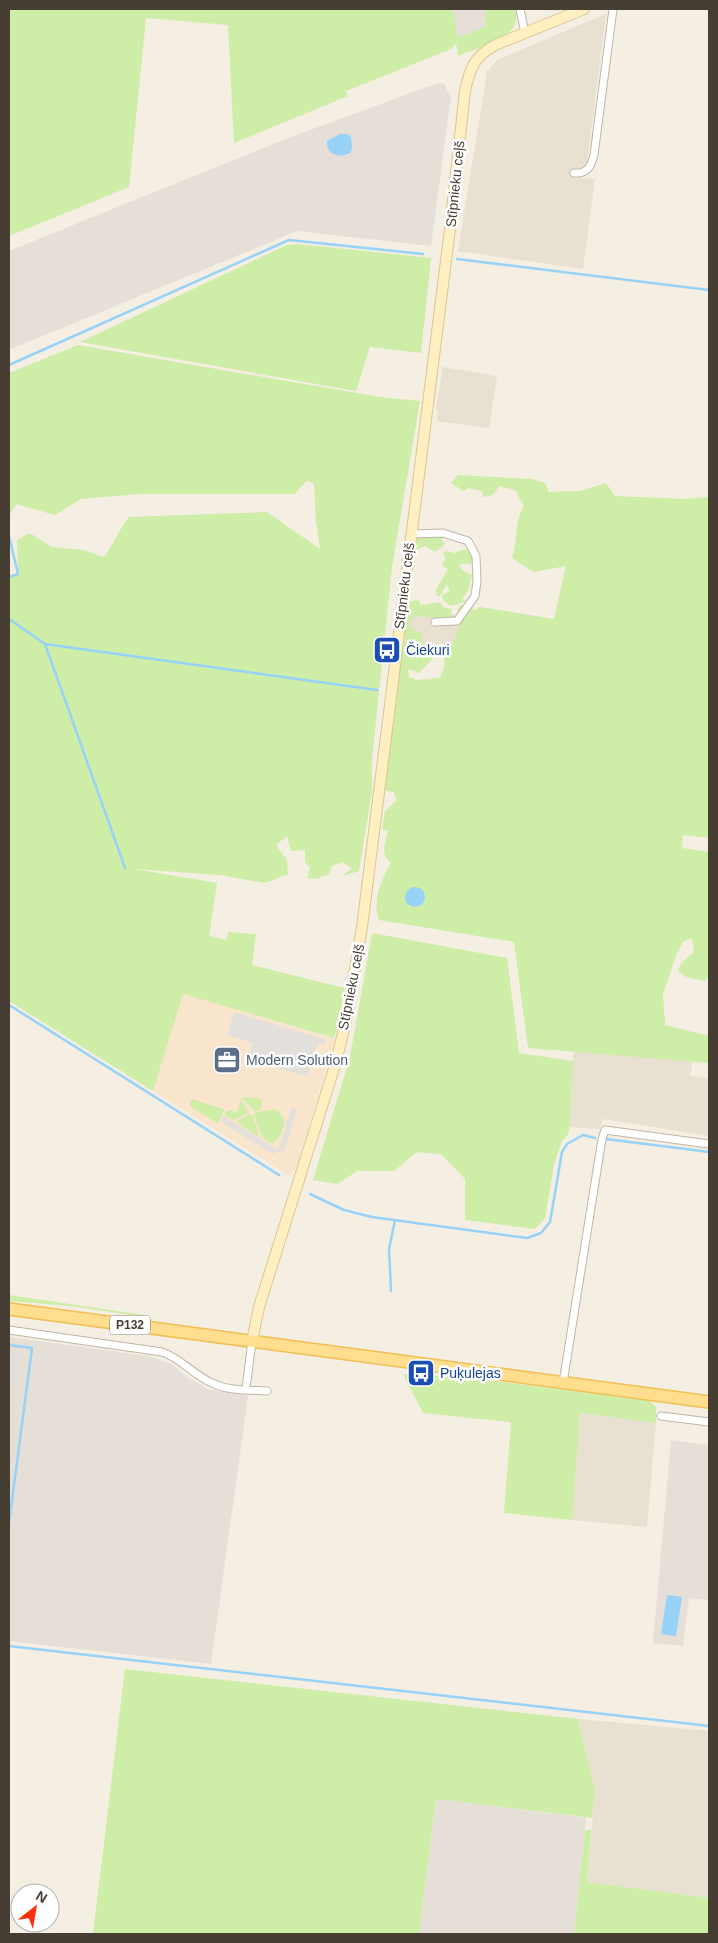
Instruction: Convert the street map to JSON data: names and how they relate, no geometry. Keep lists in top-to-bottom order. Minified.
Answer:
{"streets":{"main road":["Stīpnieku ceļš","P132"]},"crossings":[["Stīpnieku ceļš","P132"]],"places":{"bus stop":["Čiekuri","Puķulejas"],"office":["Modern Solution"]},"north":"top right"}
